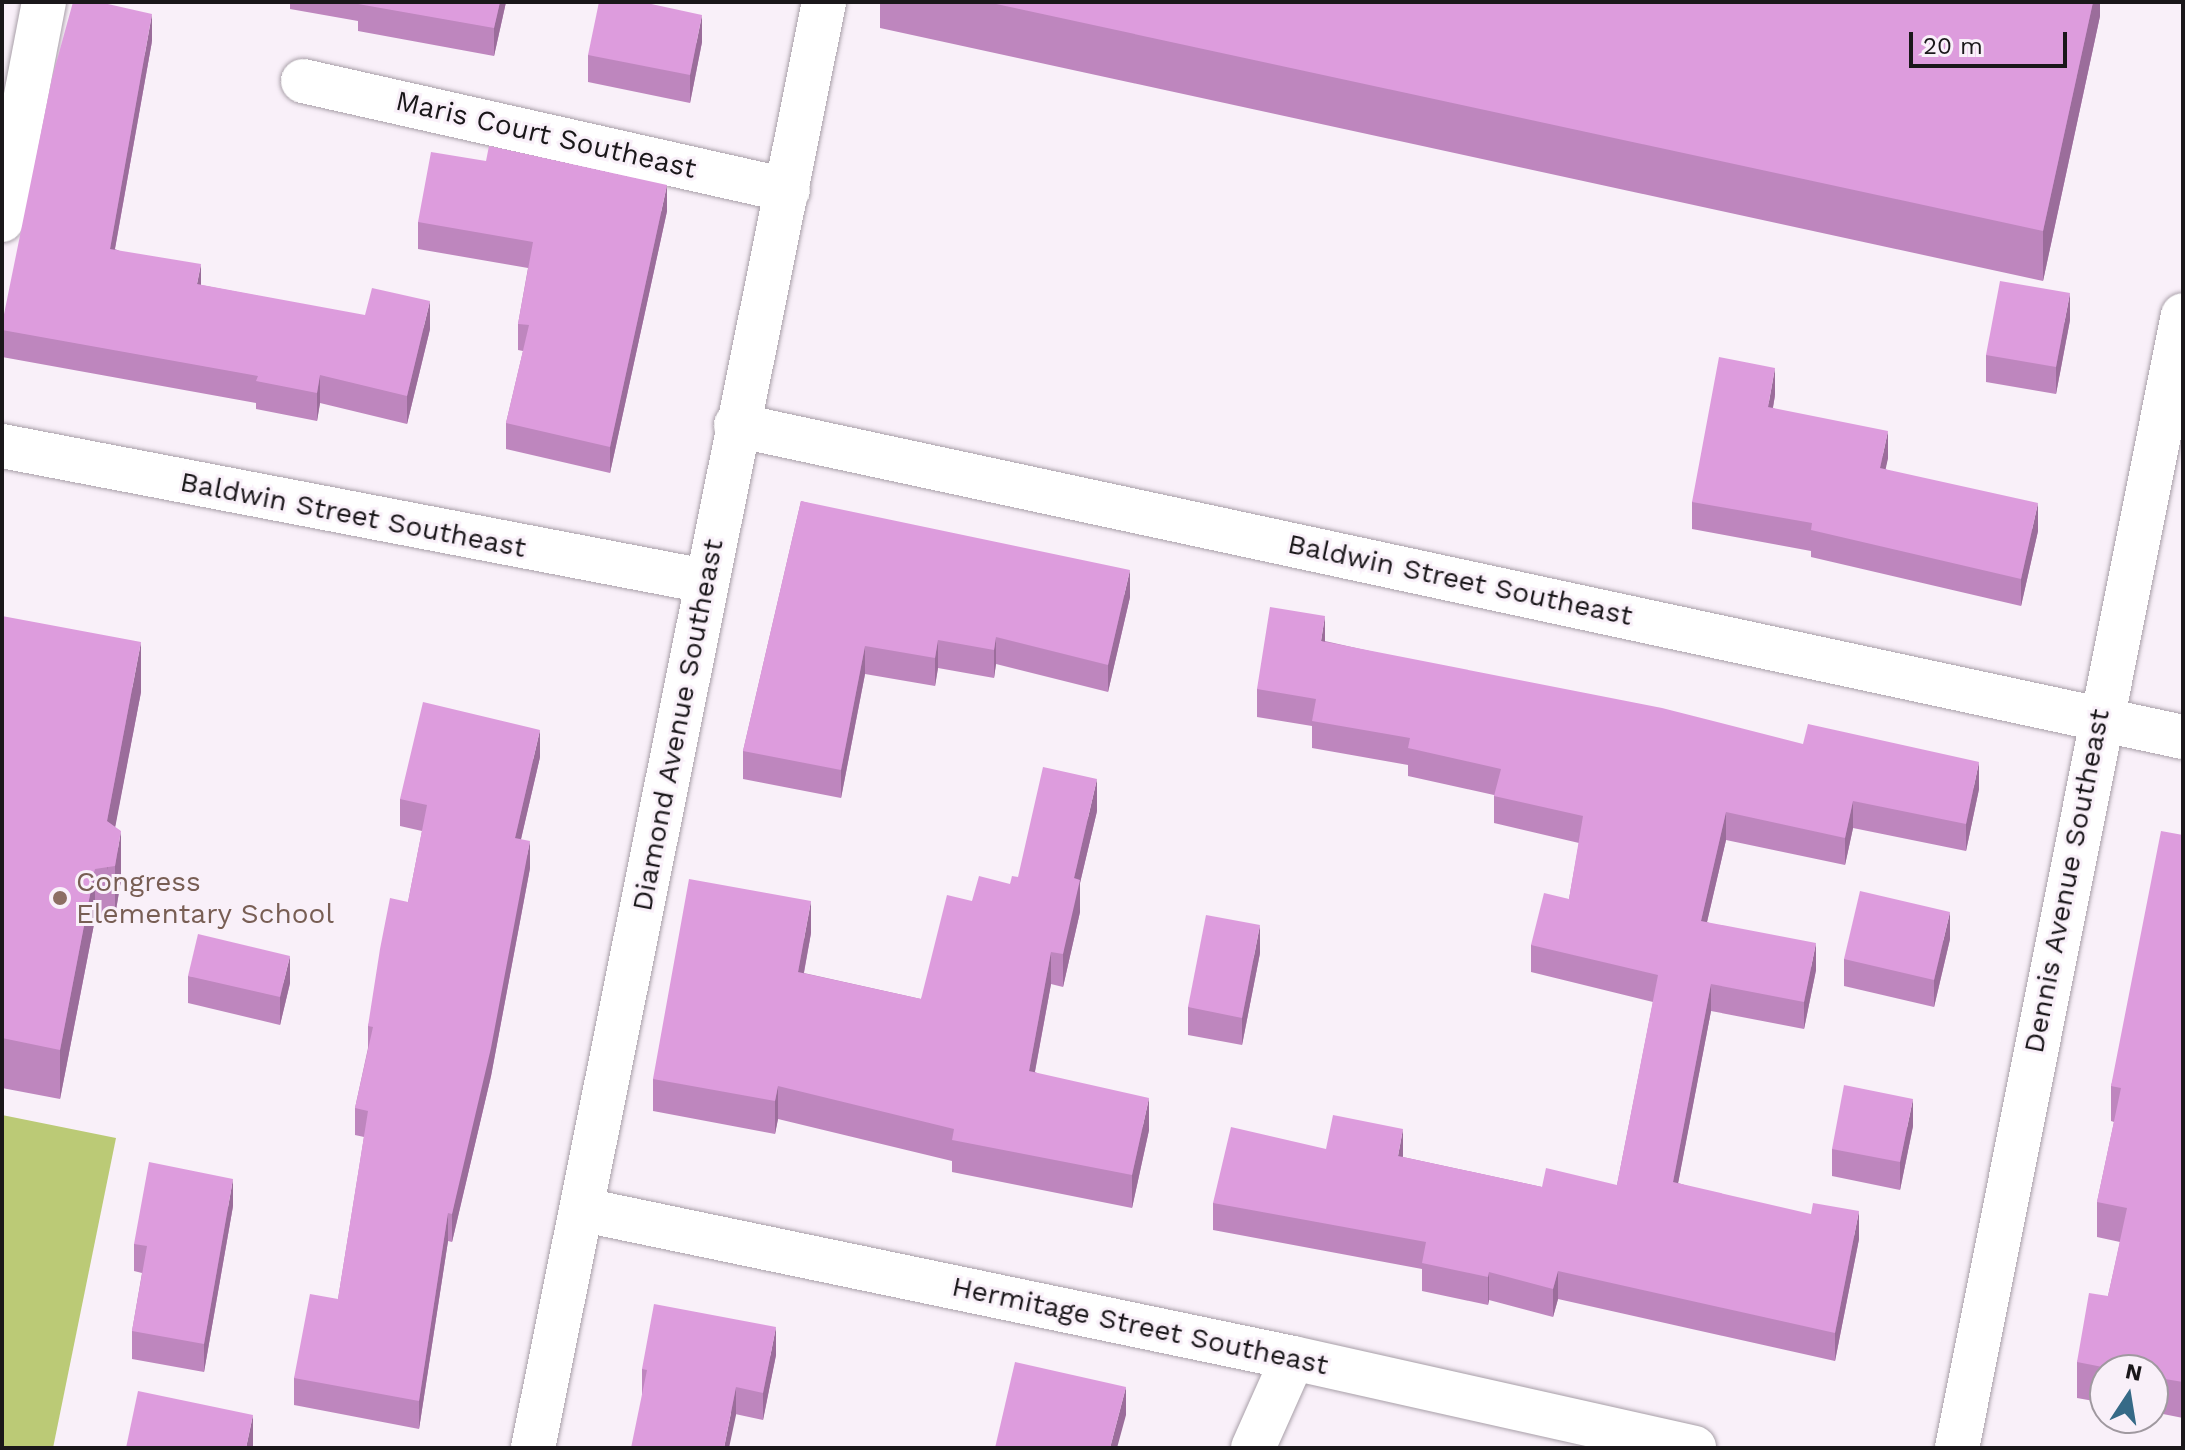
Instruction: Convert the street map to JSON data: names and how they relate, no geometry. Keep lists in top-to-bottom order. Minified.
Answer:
{"streets":{"street":["Maris Court Southeast","Baldwin Street Southeast","Diamond Avenue Southeast","Dennis Avenue Southeast","Hermitage Street Southeast"]},"crossings":[["Maris Court Southeast","Diamond Avenue Southeast"],["Baldwin Street Southeast","Diamond Avenue Southeast"],["Baldwin Street Southeast","Dennis Avenue Southeast"],["Diamond Avenue Southeast","Hermitage Street Southeast"]],"places":["Congress Elementary School"],"scale_bar":"20 m","north":"top"}
